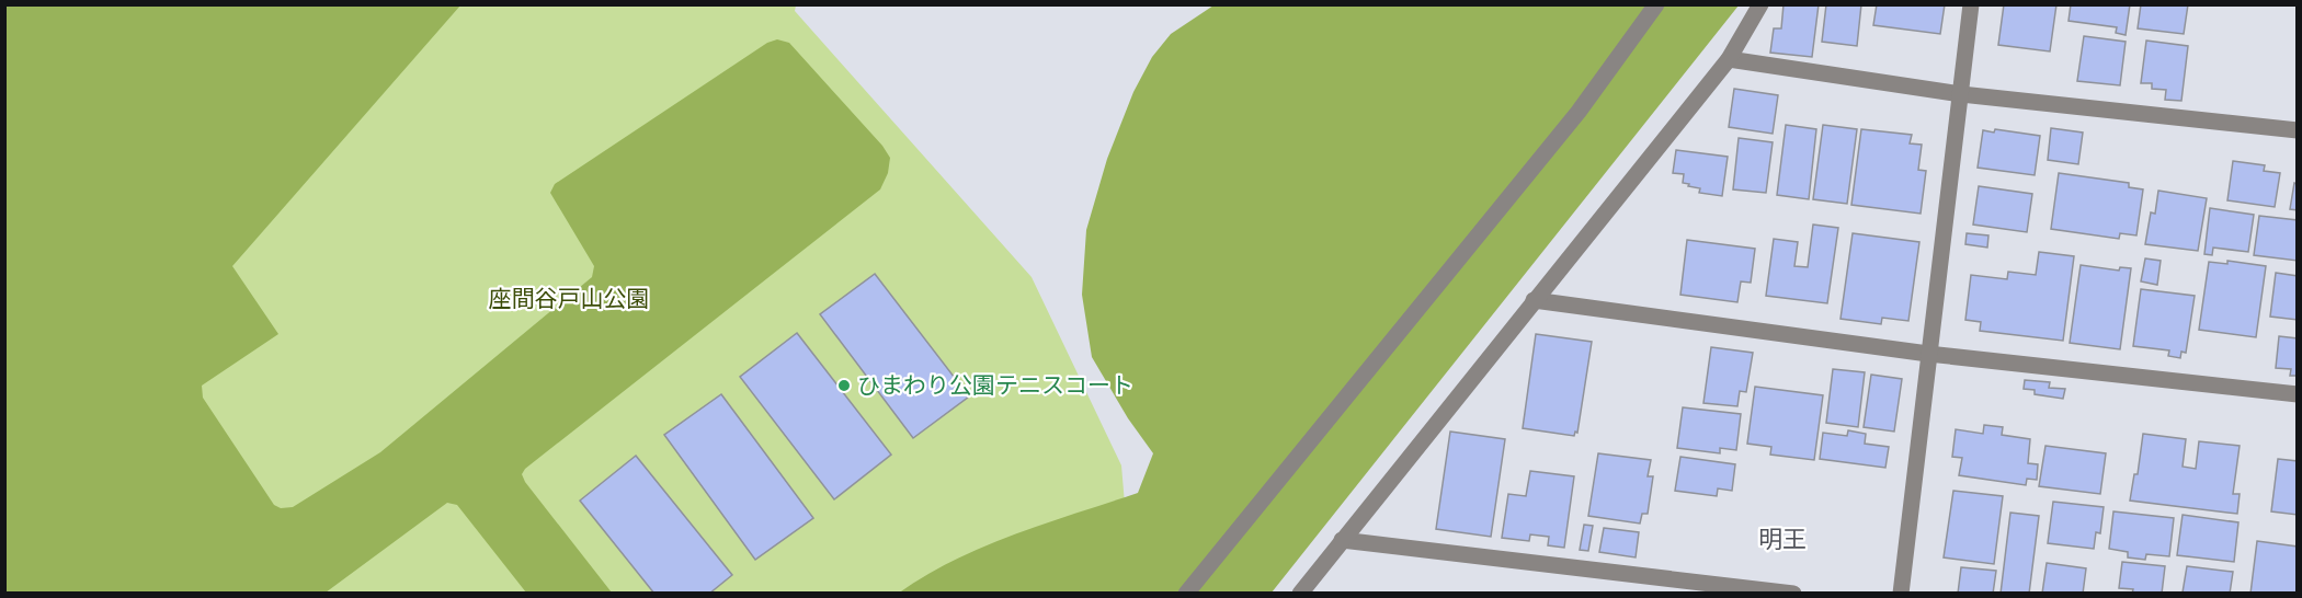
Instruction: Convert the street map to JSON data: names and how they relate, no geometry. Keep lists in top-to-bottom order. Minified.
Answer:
{"districts":["明王"],"parks":["座間谷戸山公園"],"places":["ひまわり公園テニスコート"]}
